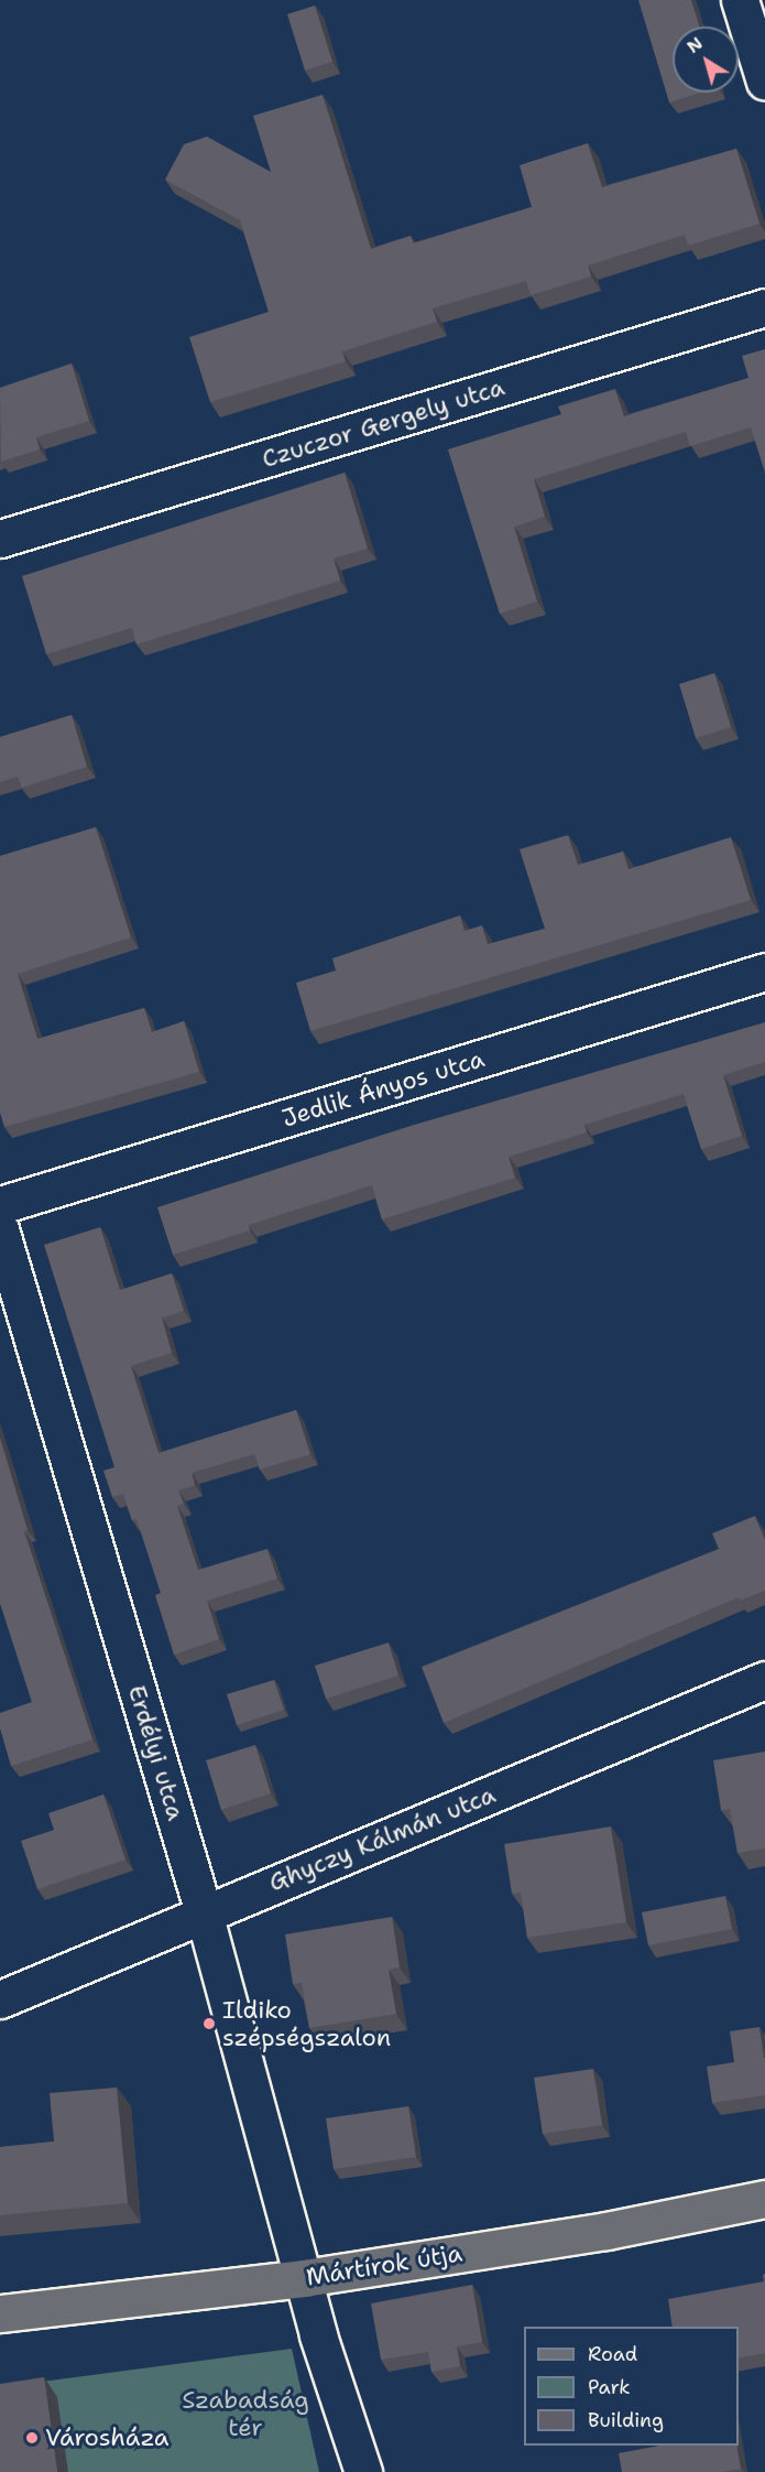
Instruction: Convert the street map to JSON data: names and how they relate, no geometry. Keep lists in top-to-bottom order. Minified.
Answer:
{"streets":{"main road":["Mártírok útja"],"street":["Czuczor Gergely utca","Jedlik Ányos utca","Erdélyi utca","Ghyczy Kálmán utca"]},"crossings":[["Erdélyi utca","Ghyczy Kálmán utca"],["Erdélyi utca","Mártírok útja"]],"parks":["Szabadság tér"],"places":["Ildiko szépségszalon","Városháza"],"legend":["Road","Park","Building"],"north":"top left"}
